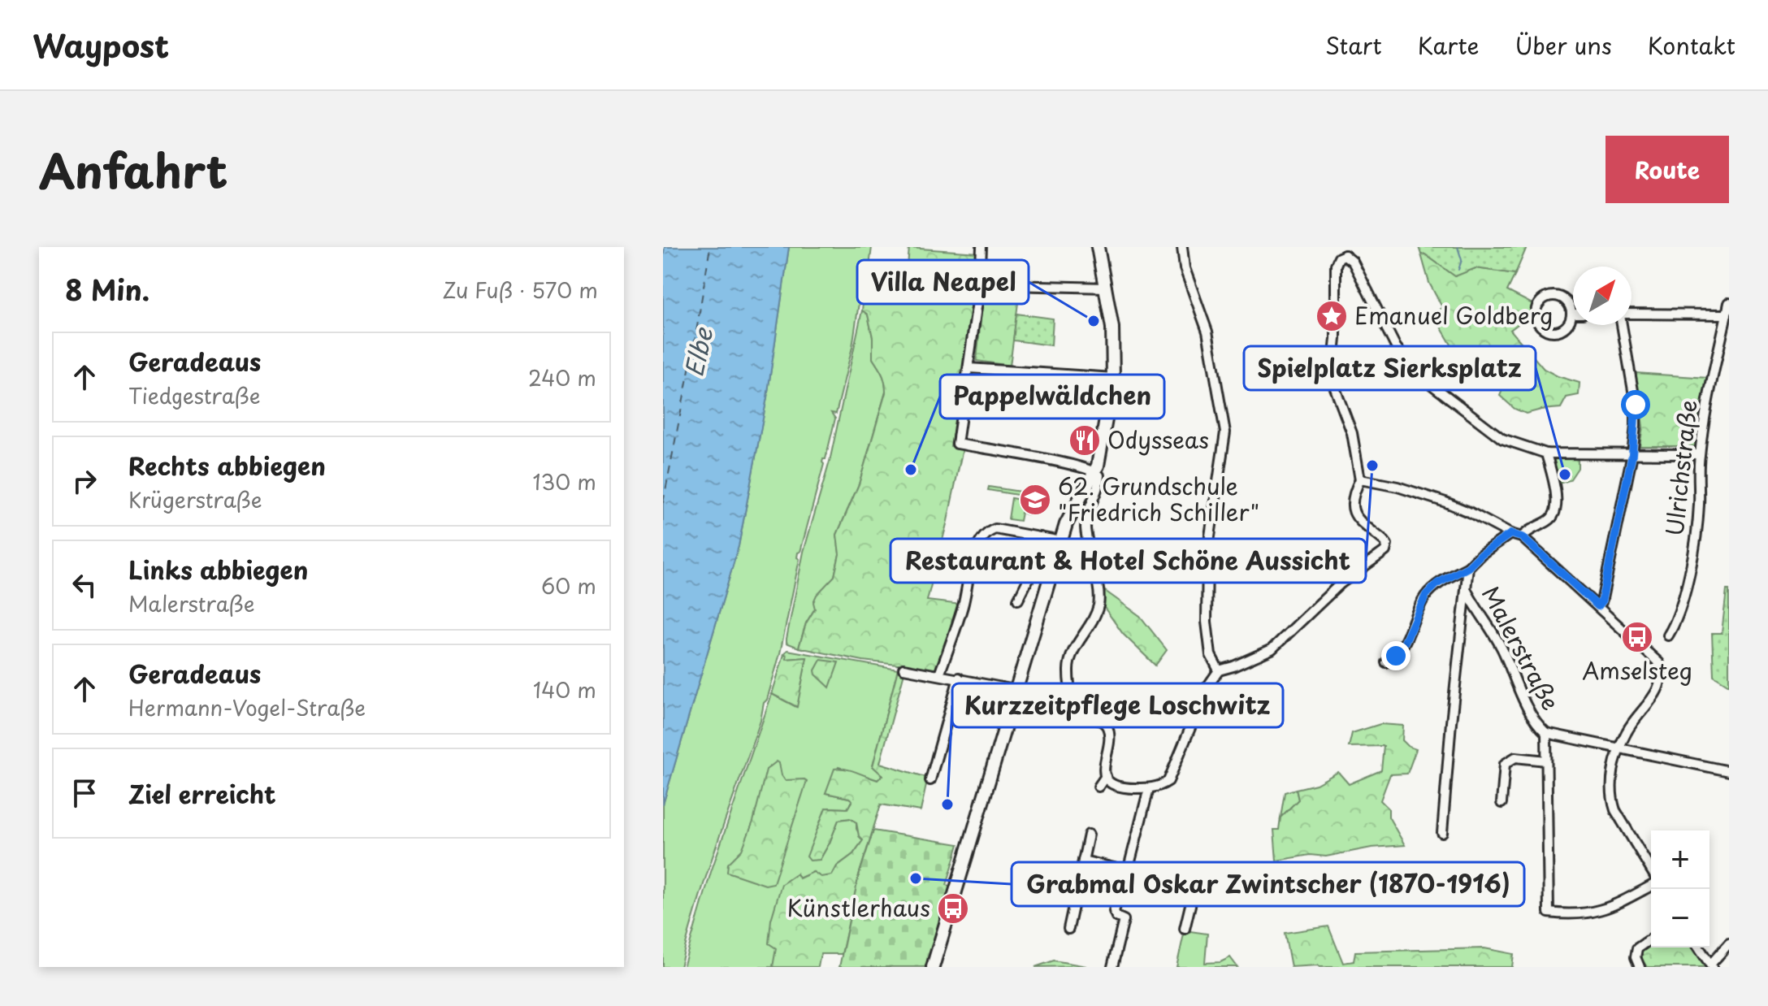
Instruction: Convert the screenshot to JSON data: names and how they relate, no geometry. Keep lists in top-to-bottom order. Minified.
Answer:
{"streets":{"street":["Ulrichstraße","Malerstraße"]},"water":["Elbe"],"places":{"place":["Emanuel Goldberg"],"other":["Villa Neapel","Restaurant & Hotel Schöne Aussicht","Pappelwäldchen","Spielplatz Sierksplatz","Kurzzeitpflege Loschwitz","Grabmal Oskar Zwintscher (1870-1916)"],"restaurant":["Odysseas"],"school or university":["62. Grundschule \"Friedrich Schiller\""],"bus stop":["Amselsteg","Künstlerhaus"]},"north":"top right","page":{"header":"Waypost","nav":["Start","Karte","Über uns","Kontakt"],"title":"Anfahrt","buttons":"Route","heading":["8 Min.","Zu Fuß · 570 m"],"list":[["Geradeaus","Tiedgestraße","240 m"],["Rechts abbiegen","Krügerstraße","130 m"],["Links abbiegen","Malerstraße","60 m"],["Geradeaus","Hermann-Vogel-Straße","140 m"],"Ziel erreicht"],"map_buttons":["+","−"]}}
